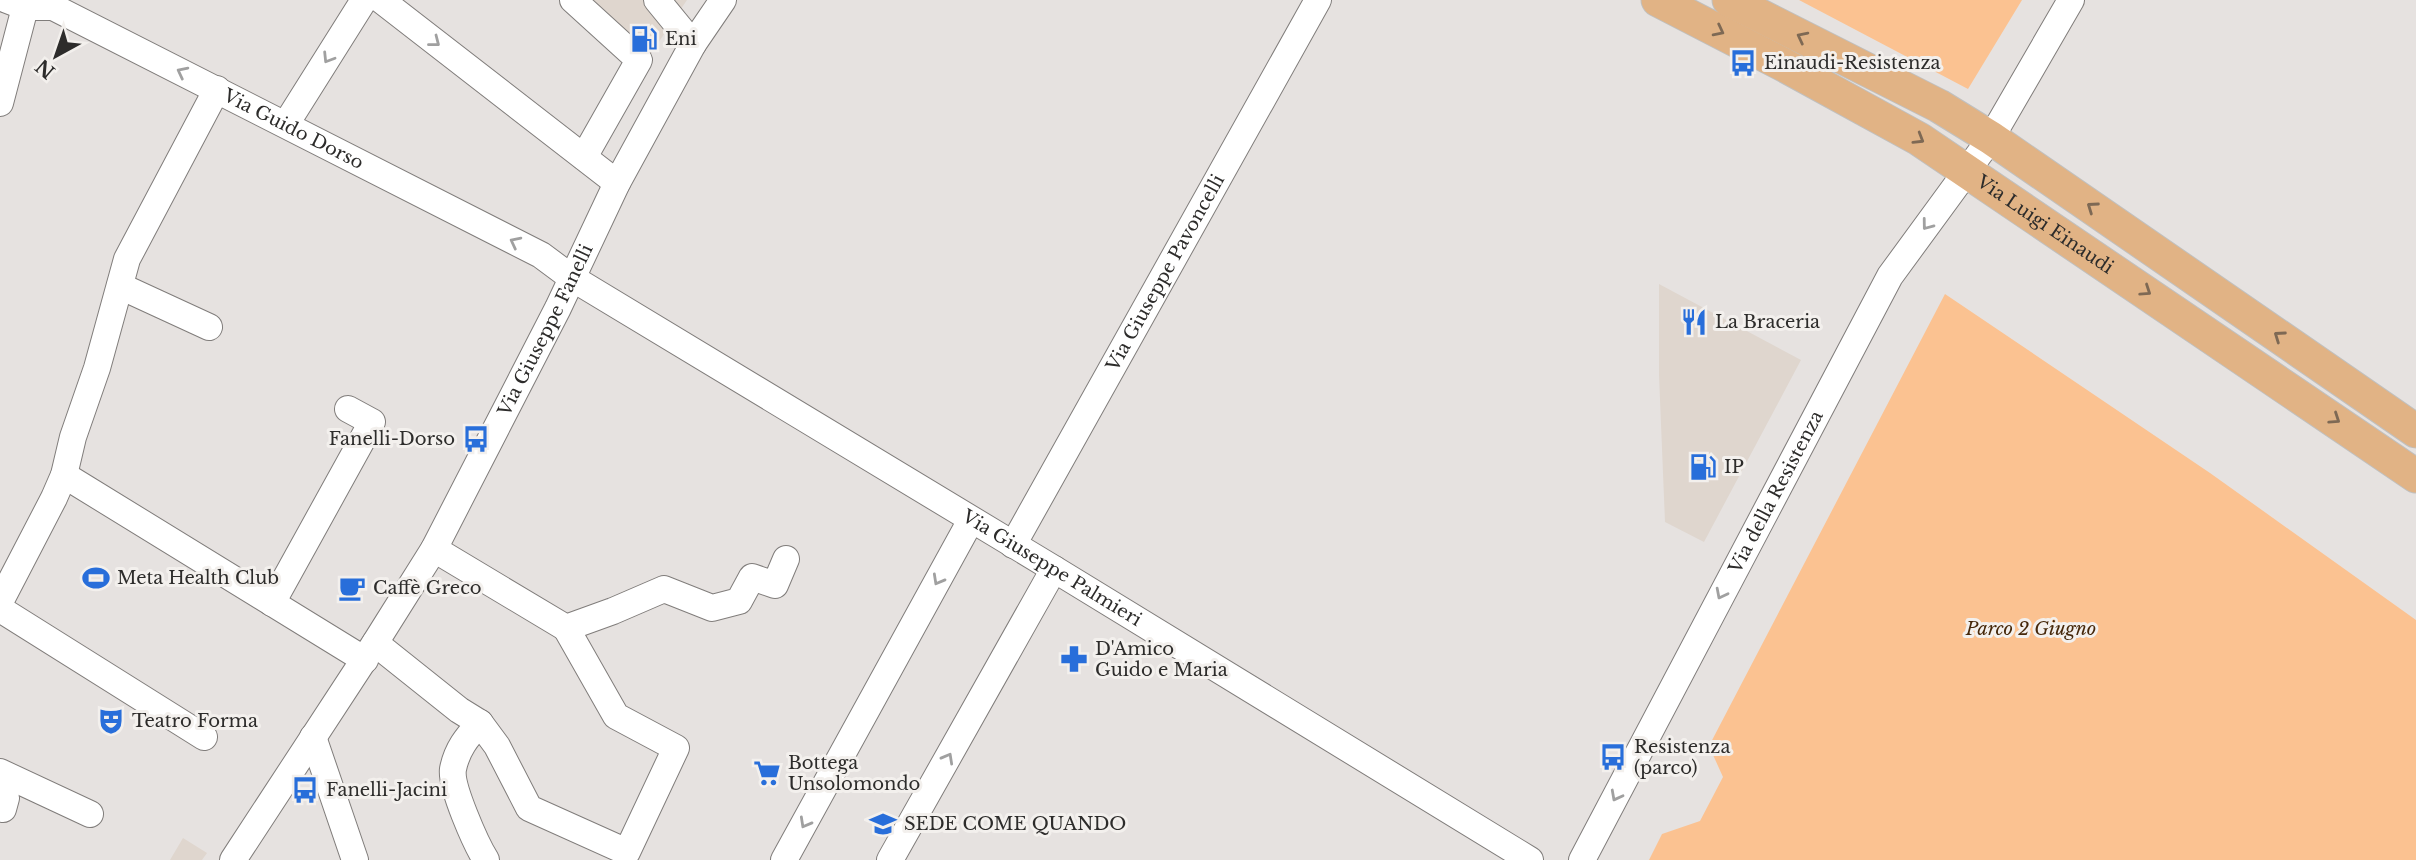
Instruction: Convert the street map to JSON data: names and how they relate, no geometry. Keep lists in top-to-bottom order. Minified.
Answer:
{"streets":{"main road":["Via Luigi Einaudi"],"street":["Via Guido Dorso","Via Giuseppe Pavoncelli","Via Giuseppe Fanelli","Via della Resistenza","Via Giuseppe Palmieri"]},"crossings":[["Via Guido Dorso","Via Giuseppe Fanelli"],["Via Guido Dorso","Via Giuseppe Palmieri"],["Via Luigi Einaudi","Via della Resistenza"],["Via Giuseppe Pavoncelli","Via Giuseppe Palmieri"],["Via Giuseppe Fanelli","Via Giuseppe Palmieri"]],"one_way":["Via della Resistenza"],"parks":["Parco 2 Giugno"],"places":{"fuel station":["Eni","IP"],"bus stop":["Einaudi-Resistenza","Fanelli-Dorso","Resistenza (parco)","Fanelli-Jacini"],"restaurant":["La Braceria"],"sports":["Meta Health Club"],"cafe":["Caffè Greco"],"pharmacy":["D'Amico Guido e Maria"],"theatre":["Teatro Forma"],"supermarket":["Bottega Unsolomondo"],"school or university":["SEDE COME QUANDO"]},"north":"bottom left"}
